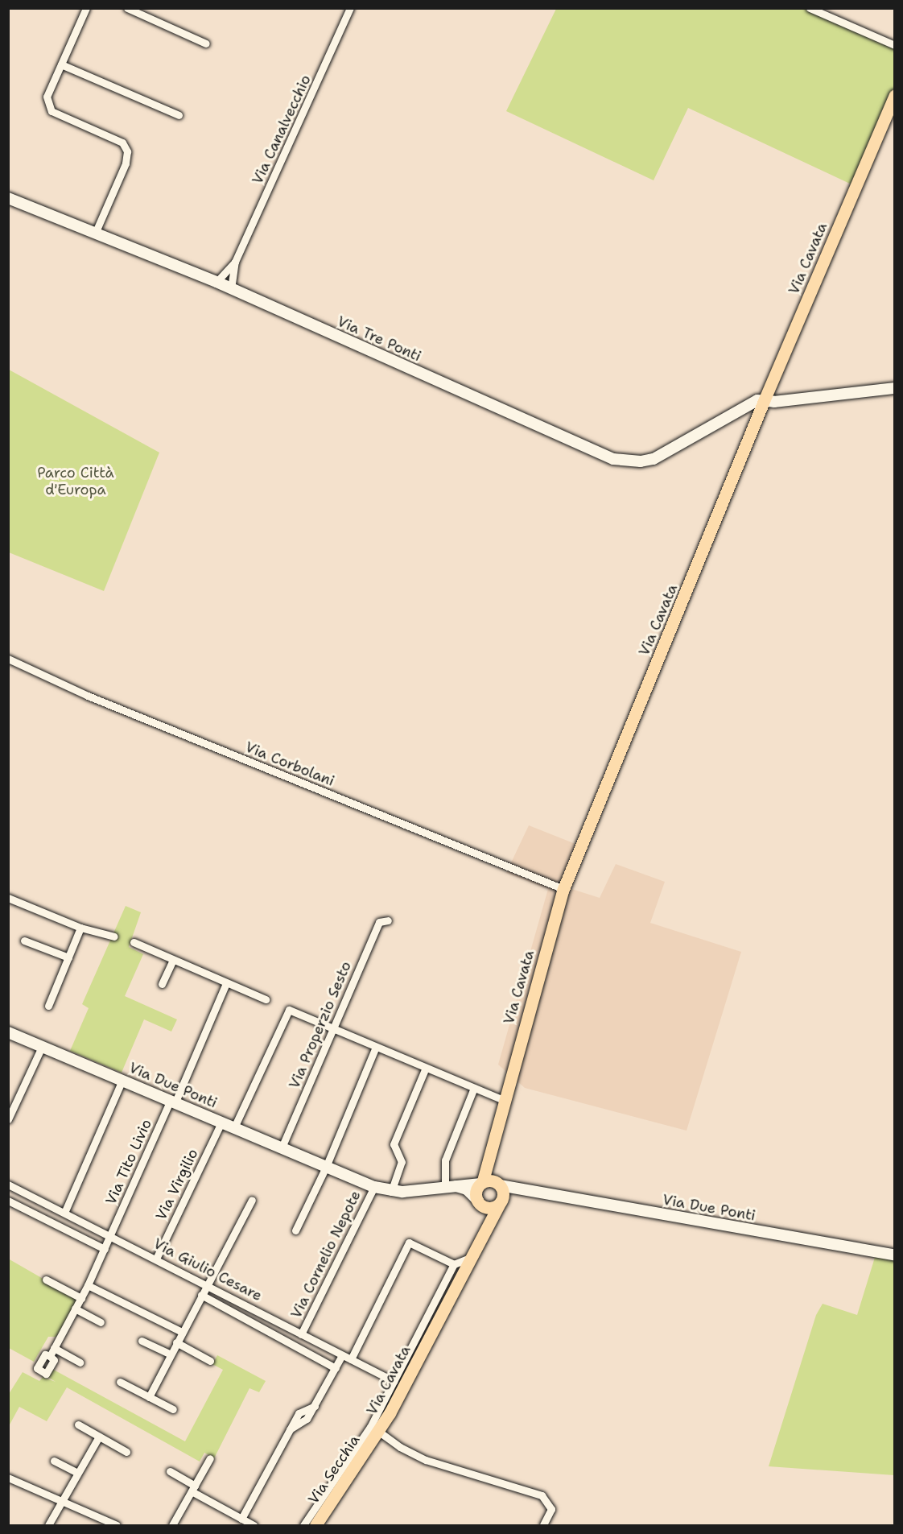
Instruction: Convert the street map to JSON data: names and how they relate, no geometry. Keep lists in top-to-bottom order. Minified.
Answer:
{"streets":{"main road":["Via Cavata","Via Secchia"],"street":["Via Canalvecchio","Via Tre Ponti","Via Corbolani","Via Properzio Sesto","Via Due Ponti","Via Tito Livio","Via Virgilio","Via Cornelio Nepote","Via Giulio Cesare"]},"crossings":[["Via Canalvecchio","Via Tre Ponti"],["Via Cavata","Via Tre Ponti"],["Via Cavata","Via Corbolani"],["Via Cavata","Via Due Ponti"],["Via Cavata","Via Secchia"],["Via Properzio Sesto","Via Due Ponti"],["Via Due Ponti","Via Tito Livio"],["Via Due Ponti","Via Virgilio"],["Via Due Ponti","Via Cornelio Nepote"],["Via Tito Livio","Via Giulio Cesare"],["Via Virgilio","Via Giulio Cesare"],["Via Cornelio Nepote","Via Giulio Cesare"]],"parks":["Parco Città d'Europa"]}
